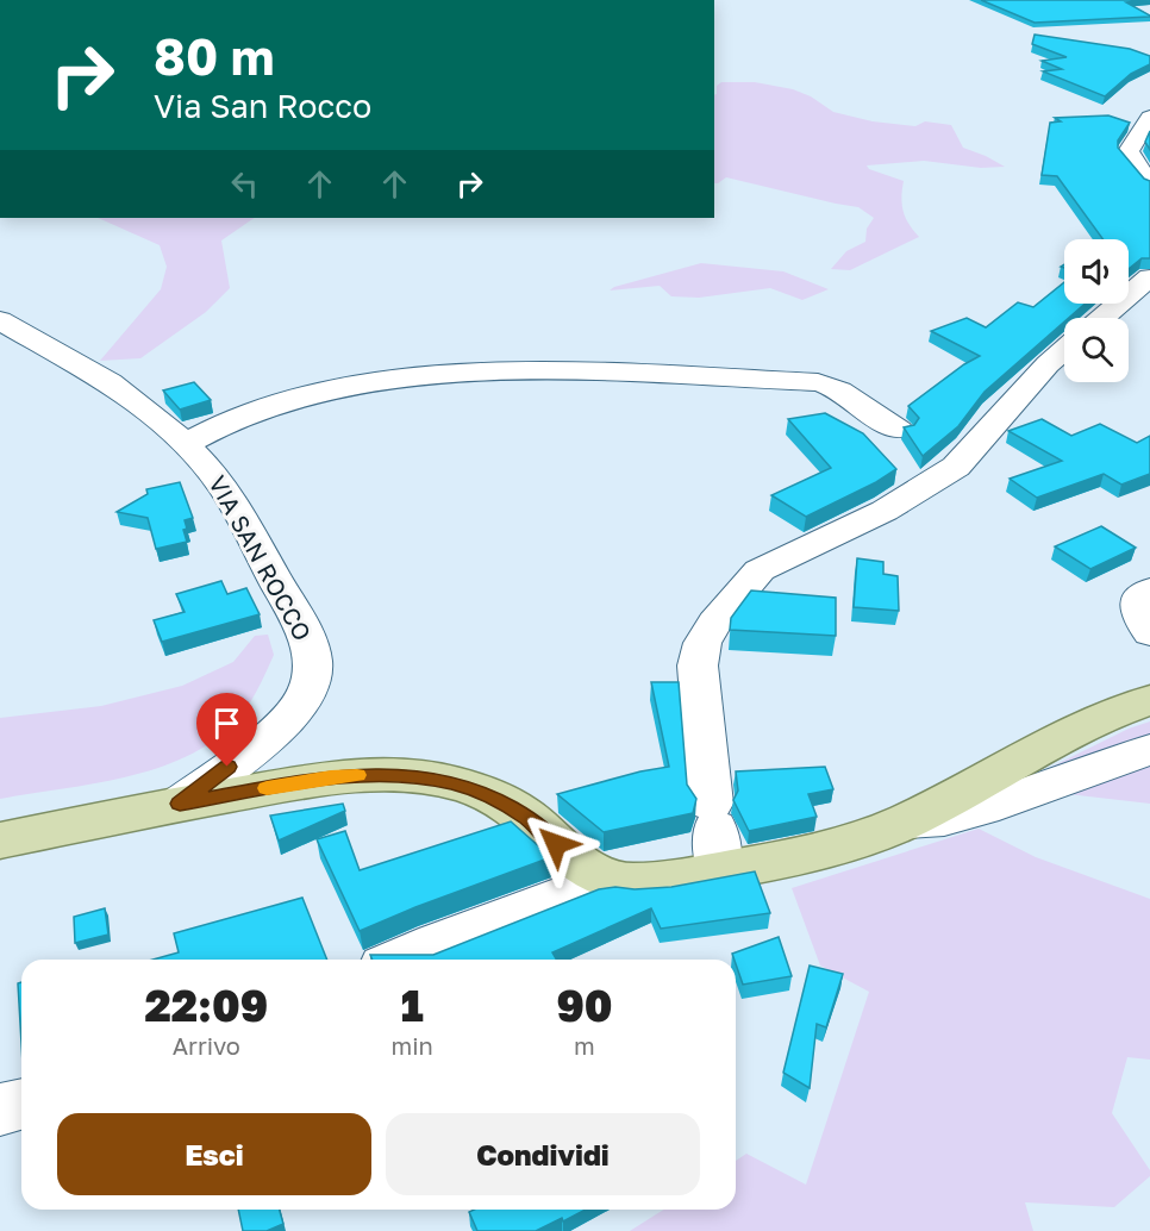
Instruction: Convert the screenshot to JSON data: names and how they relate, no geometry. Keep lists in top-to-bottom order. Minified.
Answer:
{"streets":{"street":["VIA SAN ROCCO"]},"page":{"turn":["80 m","Via San Rocco"],"eta":["22:09","Arrivo","1","min","90","m"],"buttons":["Esci","Condividi"]}}
